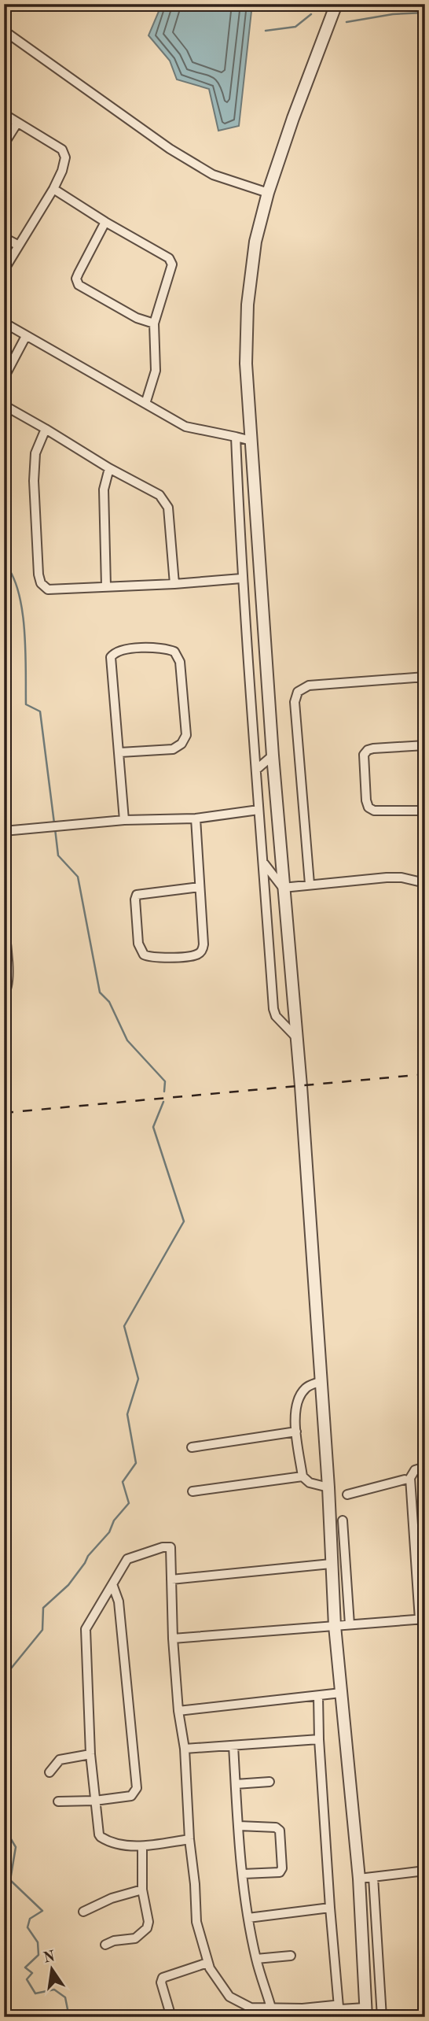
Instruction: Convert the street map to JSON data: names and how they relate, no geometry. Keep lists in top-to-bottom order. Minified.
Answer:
{"north":"top"}
